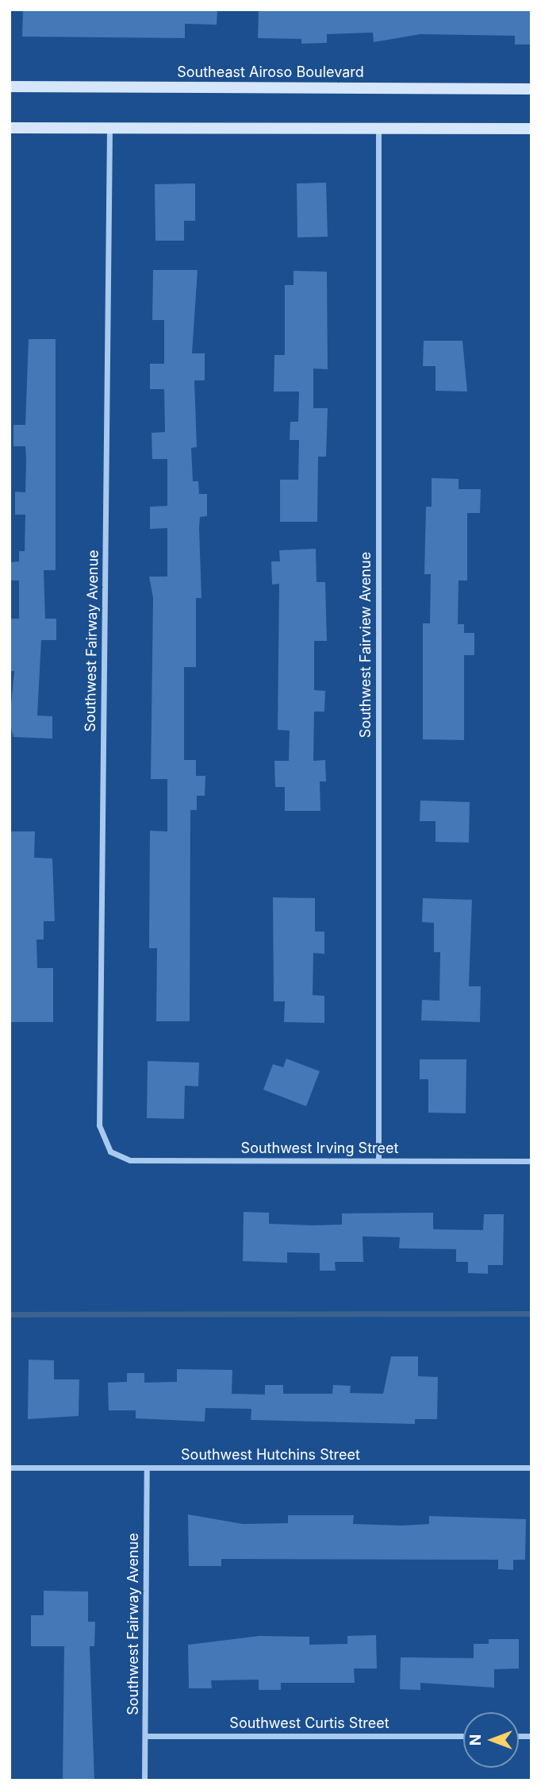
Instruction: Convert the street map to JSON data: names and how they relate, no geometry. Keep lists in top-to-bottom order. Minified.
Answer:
{"streets":{"main road":["Southeast Airoso Boulevard"],"street":["Southwest Fairway Avenue","Southwest Fairview Avenue","Southwest Irving Street","Southwest Hutchins Street","Southwest Curtis Street"]},"crossings":[["Southwest Fairway Avenue","Southwest Irving Street"],["Southwest Fairway Avenue","Southwest Hutchins Street"],["Southwest Fairway Avenue","Southwest Curtis Street"],["Southwest Fairview Avenue","Southwest Irving Street"]],"north":"left"}
